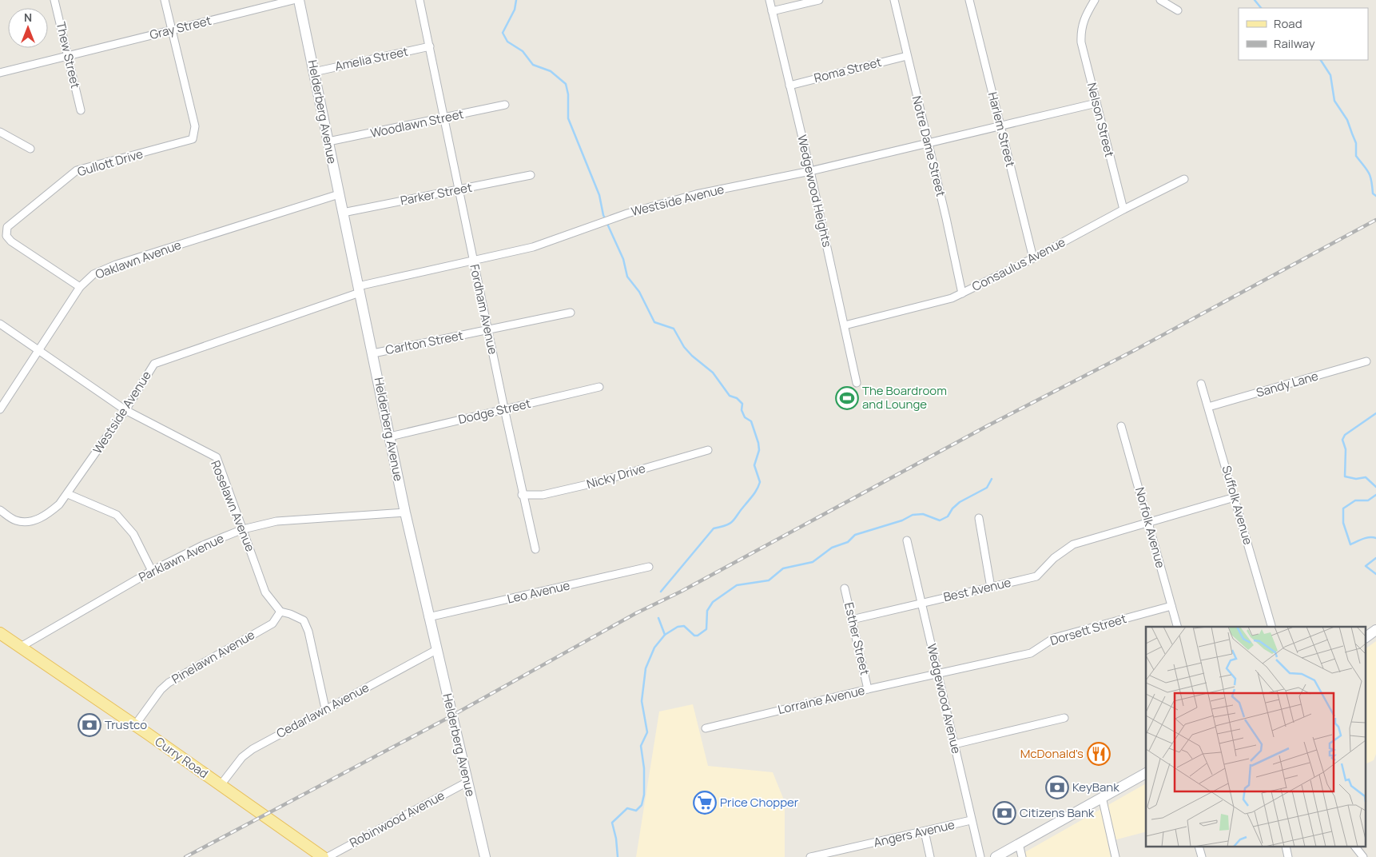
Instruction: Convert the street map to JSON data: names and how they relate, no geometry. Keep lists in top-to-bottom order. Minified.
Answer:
{"streets":{"main road":["Curry Road"],"street":["Gray Street","Thew Street","Amelia Street","Roma Street","Helderberg Avenue","Nelson Street","Woodlawn Street","Harlem Street","Notre Dame Street","Gullott Drive","Wedgewood Heights","Parker Street","Westside Avenue","Oaklawn Avenue","Consaulus Avenue","Fordham Avenue","Carlton Street","Sandy Lane","Dodge Street","Nicky Drive","Suffolk Avenue","Roselawn Avenue","Norfolk Avenue","Parklawn Avenue","Best Avenue","Leo Avenue","Dorsett Street","Esther Street","Pinelawn Avenue","Wedgewood Avenue","Lorraine Avenue","Cedarlawn Avenue","Robinwood Avenue","Angers Avenue"]},"crossings":[["Gray Street","Thew Street"],["Gray Street","Gullott Drive"],["Amelia Street","Helderberg Avenue"],["Amelia Street","Fordham Avenue"],["Roma Street","Notre Dame Street"],["Roma Street","Wedgewood Heights"],["Helderberg Avenue","Woodlawn Street"],["Helderberg Avenue","Parker Street"],["Helderberg Avenue","Westside Avenue"],["Helderberg Avenue","Oaklawn Avenue"],["Helderberg Avenue","Carlton Street"],["Helderberg Avenue","Dodge Street"],["Helderberg Avenue","Parklawn Avenue"],["Helderberg Avenue","Leo Avenue"],["Helderberg Avenue","Cedarlawn Avenue"],["Helderberg Avenue","Robinwood Avenue"],["Nelson Street","Westside Avenue"],["Nelson Street","Consaulus Avenue"],["Woodlawn Street","Fordham Avenue"],["Harlem Street","Westside Avenue"],["Harlem Street","Consaulus Avenue"],["Notre Dame Street","Westside Avenue"],["Notre Dame Street","Consaulus Avenue"],["Gullott Drive","Oaklawn Avenue"],["Wedgewood Heights","Westside Avenue"],["Wedgewood Heights","Consaulus Avenue"],["Parker Street","Fordham Avenue"],["Westside Avenue","Fordham Avenue"],["Westside Avenue","Roselawn Avenue"],["Oaklawn Avenue","Roselawn Avenue"],["Fordham Avenue","Carlton Street"],["Fordham Avenue","Dodge Street"],["Fordham Avenue","Nicky Drive"],["Sandy Lane","Suffolk Avenue"],["Suffolk Avenue","Best Avenue"],["Roselawn Avenue","Parklawn Avenue"],["Roselawn Avenue","Pinelawn Avenue"],["Norfolk Avenue","Best Avenue"],["Norfolk Avenue","Dorsett Street"],["Parklawn Avenue","Curry Road"],["Best Avenue","Esther Street"],["Best Avenue","Wedgewood Avenue"],["Dorsett Street","Wedgewood Avenue"],["Dorsett Street","Lorraine Avenue"],["Esther Street","Lorraine Avenue"],["Pinelawn Avenue","Curry Road"],["Wedgewood Avenue","Lorraine Avenue"],["Wedgewood Avenue","Angers Avenue"],["Cedarlawn Avenue","Curry Road"]],"places":{"sports":["The Boardroom and Lounge"],"bank":["Trustco","KeyBank","Citizens Bank"],"restaurant":["McDonald's"],"supermarket":["Price Chopper"]},"legend":["Road","Railway"],"north":"top"}
